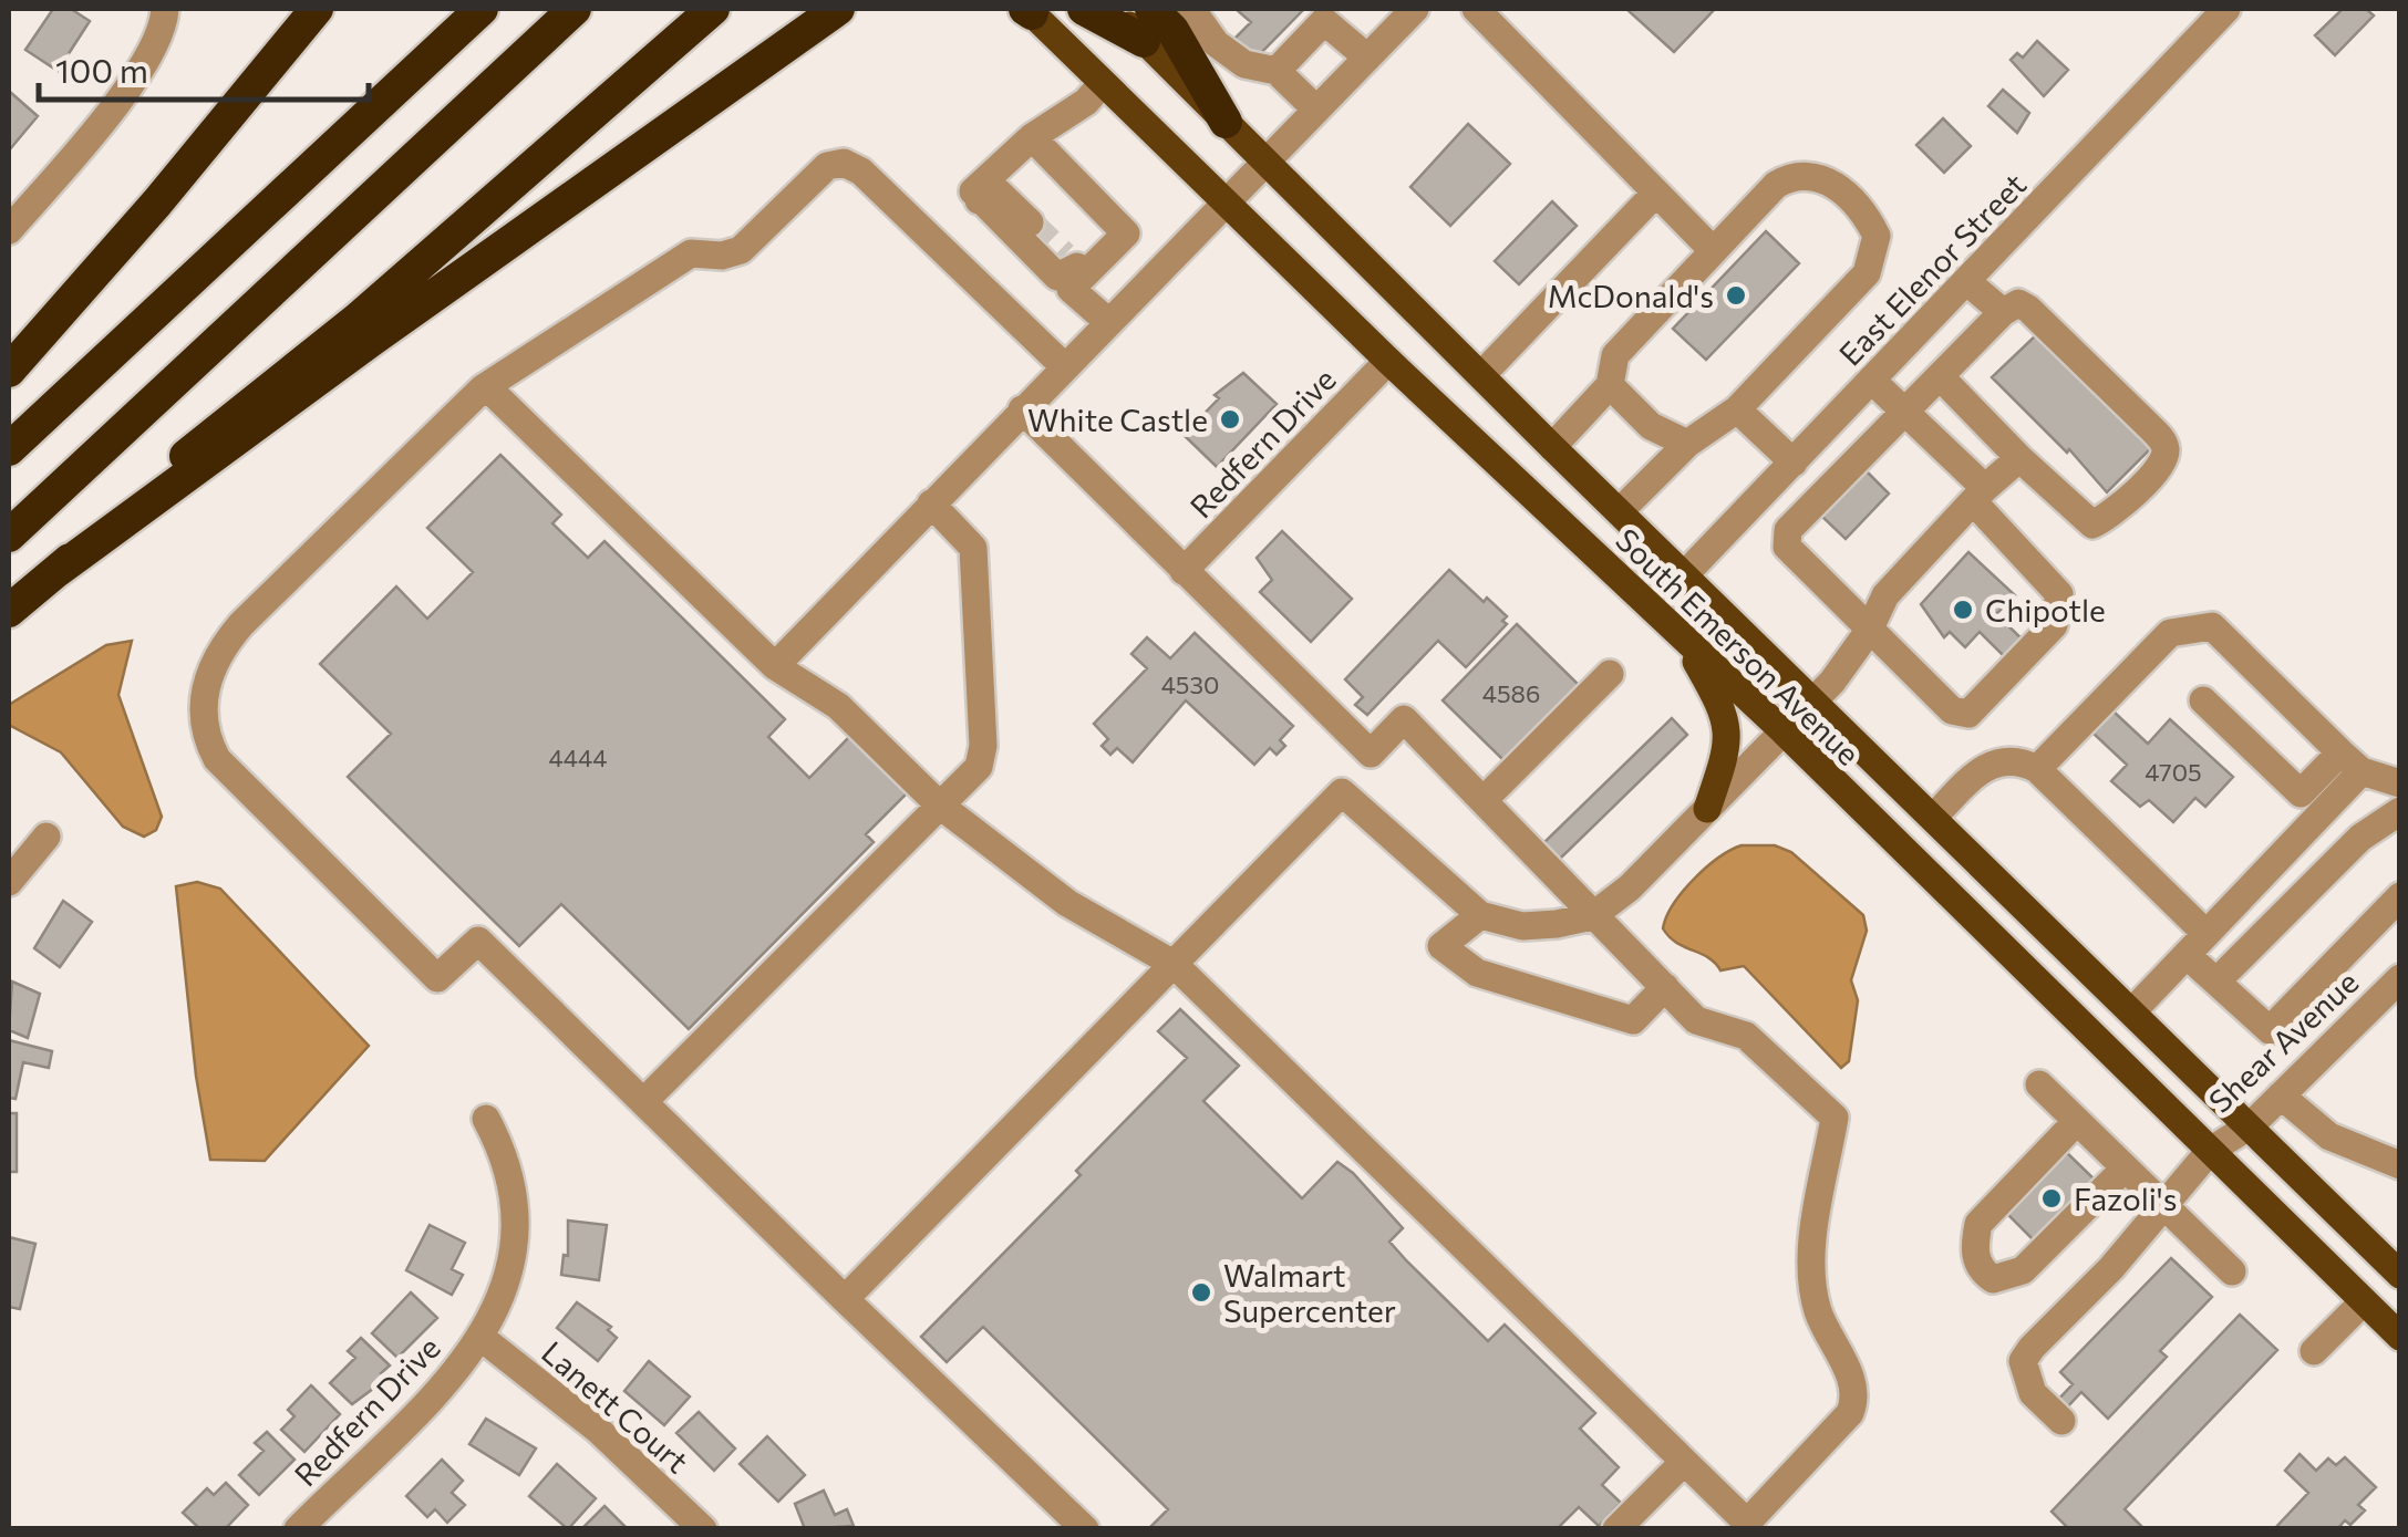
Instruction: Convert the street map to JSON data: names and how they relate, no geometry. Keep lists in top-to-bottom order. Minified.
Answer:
{"streets":{"main road":["South Emerson Avenue"],"street":["East Elenor Street","Redfern Drive","Shear Avenue","Lanett Court"]},"crossings":[["East Elenor Street","South Emerson Avenue"],["Redfern Drive","South Emerson Avenue"],["Redfern Drive","Lanett Court"],["South Emerson Avenue","Shear Avenue"]],"places":["McDonald's","White Castle","Chipotle","Fazoli's","Walmart Supercenter"],"house_numbers":["4530","4586","4444","4705"],"scale_bar":"100 m"}
